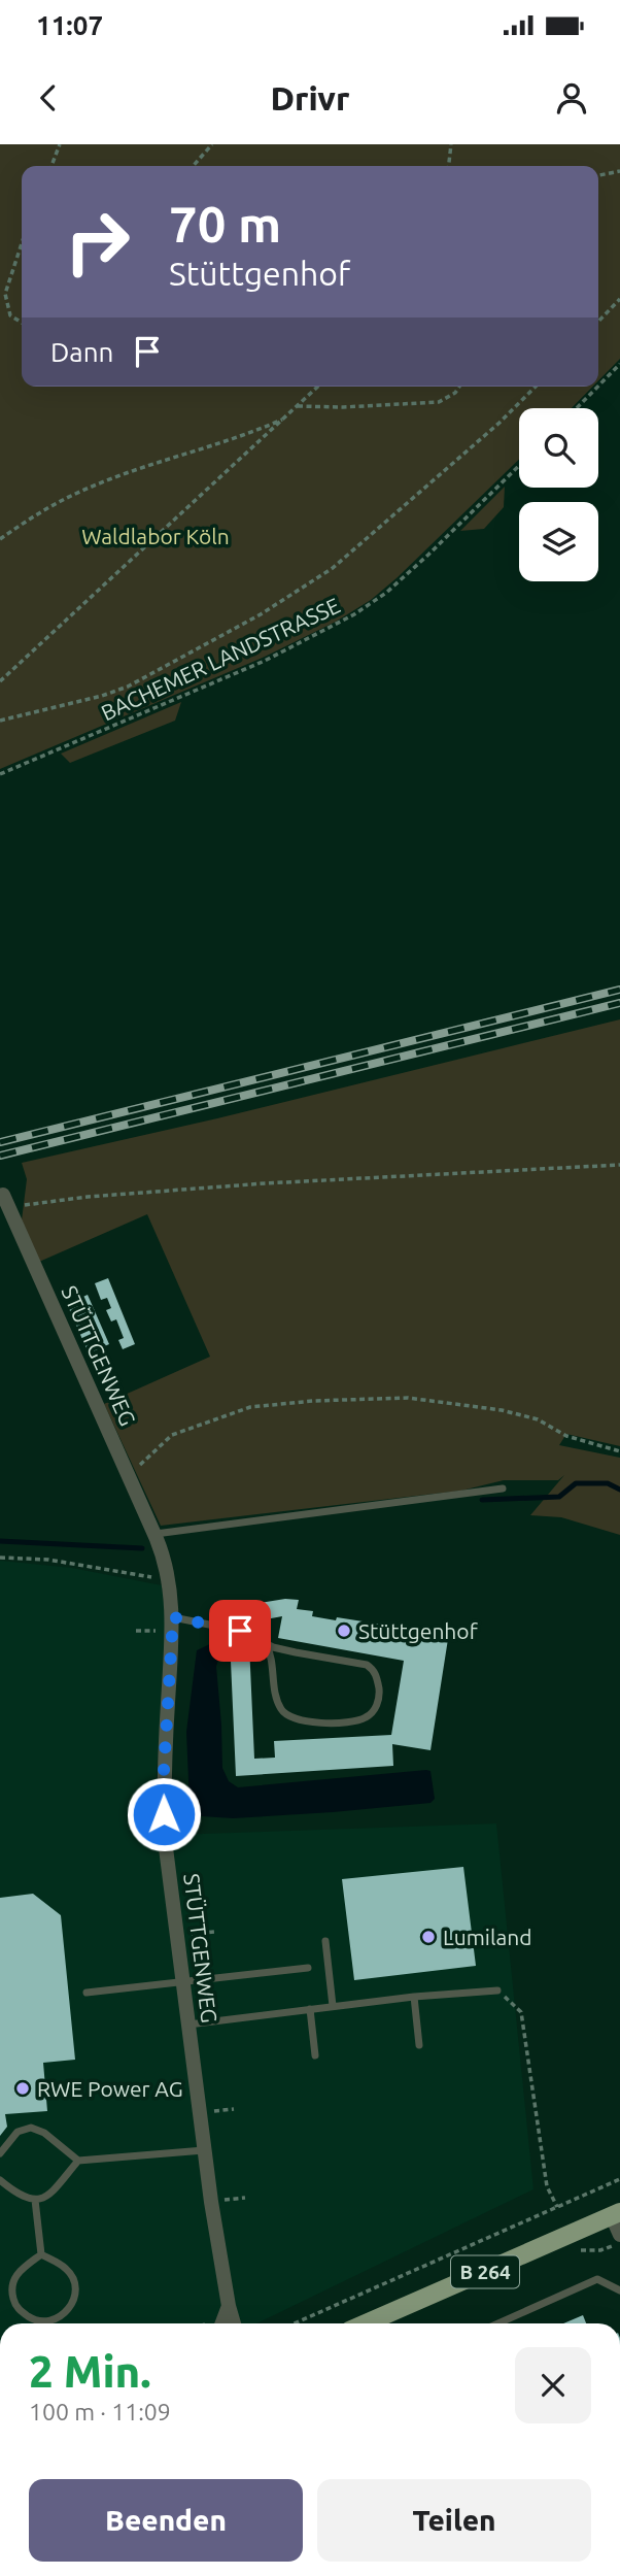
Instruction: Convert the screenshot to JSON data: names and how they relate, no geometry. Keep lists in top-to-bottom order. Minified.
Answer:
{"streets":{"main road":["B 264"],"street":["STÜTTGENWEG"],"path":["BACHEMER LANDSTRASSE"]},"parks":["Waldlabor Köln"],"places":["Stüttgenhof","Lumiland","RWE Power AG"],"page":{"status":"11:07","header":"Drivr","turn":["70 m","Stüttgenhof"],"then":"Dann","heading":["2 Min.","100 m · 11:09"],"buttons":["Beenden","Teilen"]}}
